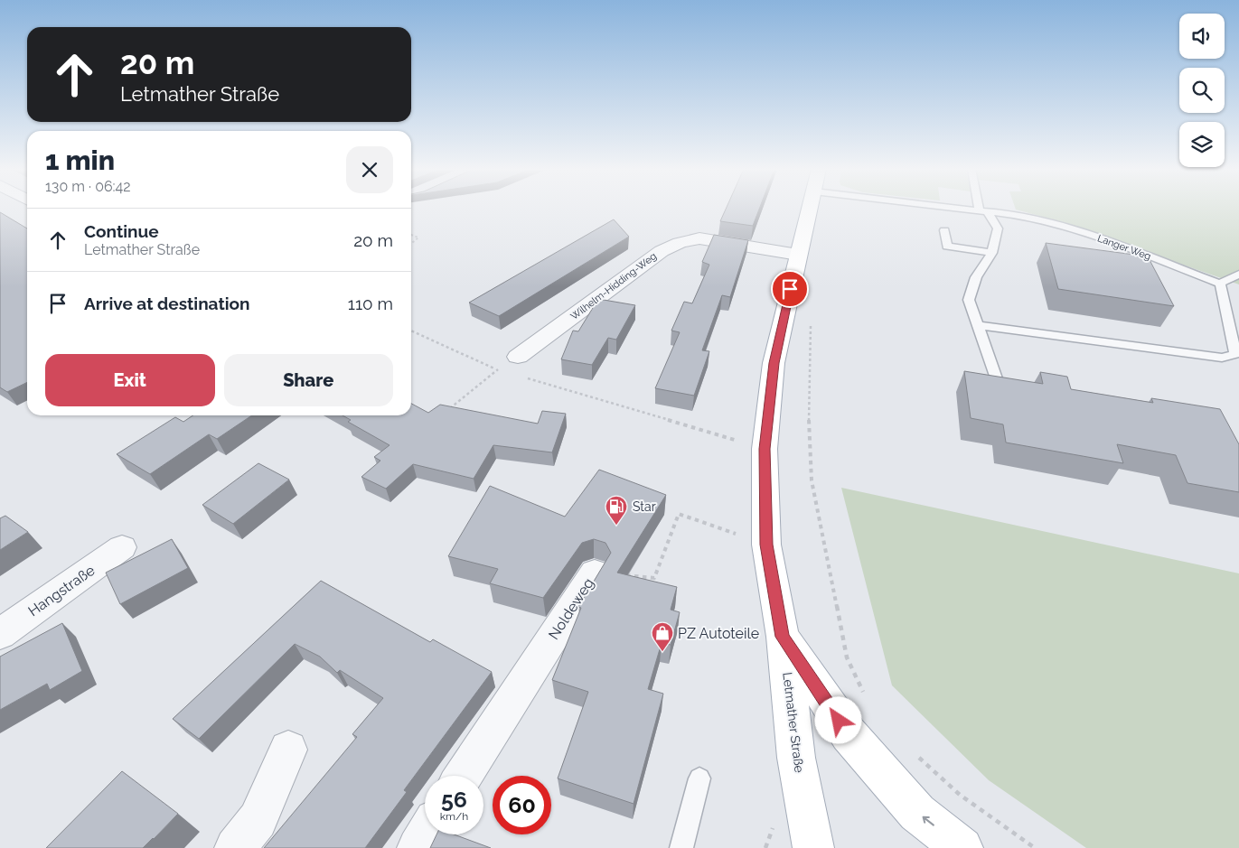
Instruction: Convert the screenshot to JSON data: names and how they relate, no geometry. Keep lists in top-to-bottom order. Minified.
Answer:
{"streets":{"main road":["Letmather Straße"],"street":["Wilhelm-Hidding-Weg","Hangstraße","Noldeweg"],"lane":["Langer Weg"]},"crossings":[["Wilhelm-Hidding-Weg","Letmather Straße"],["Noldeweg","Letmather Straße"]],"places":{"fuel station":["Star"],"shop":["PZ Autoteile"]},"page":{"turn":["20 m","Letmather Straße"],"heading":["1 min","130 m · 06:42"],"list":[{"name":"Continue","note":"Letmather Straße","value":"20 m"},{"name":"Arrive at destination","value":"110 m"}],"buttons":["Exit","Share"],"speed":"56 km/h","limit":"60"}}
